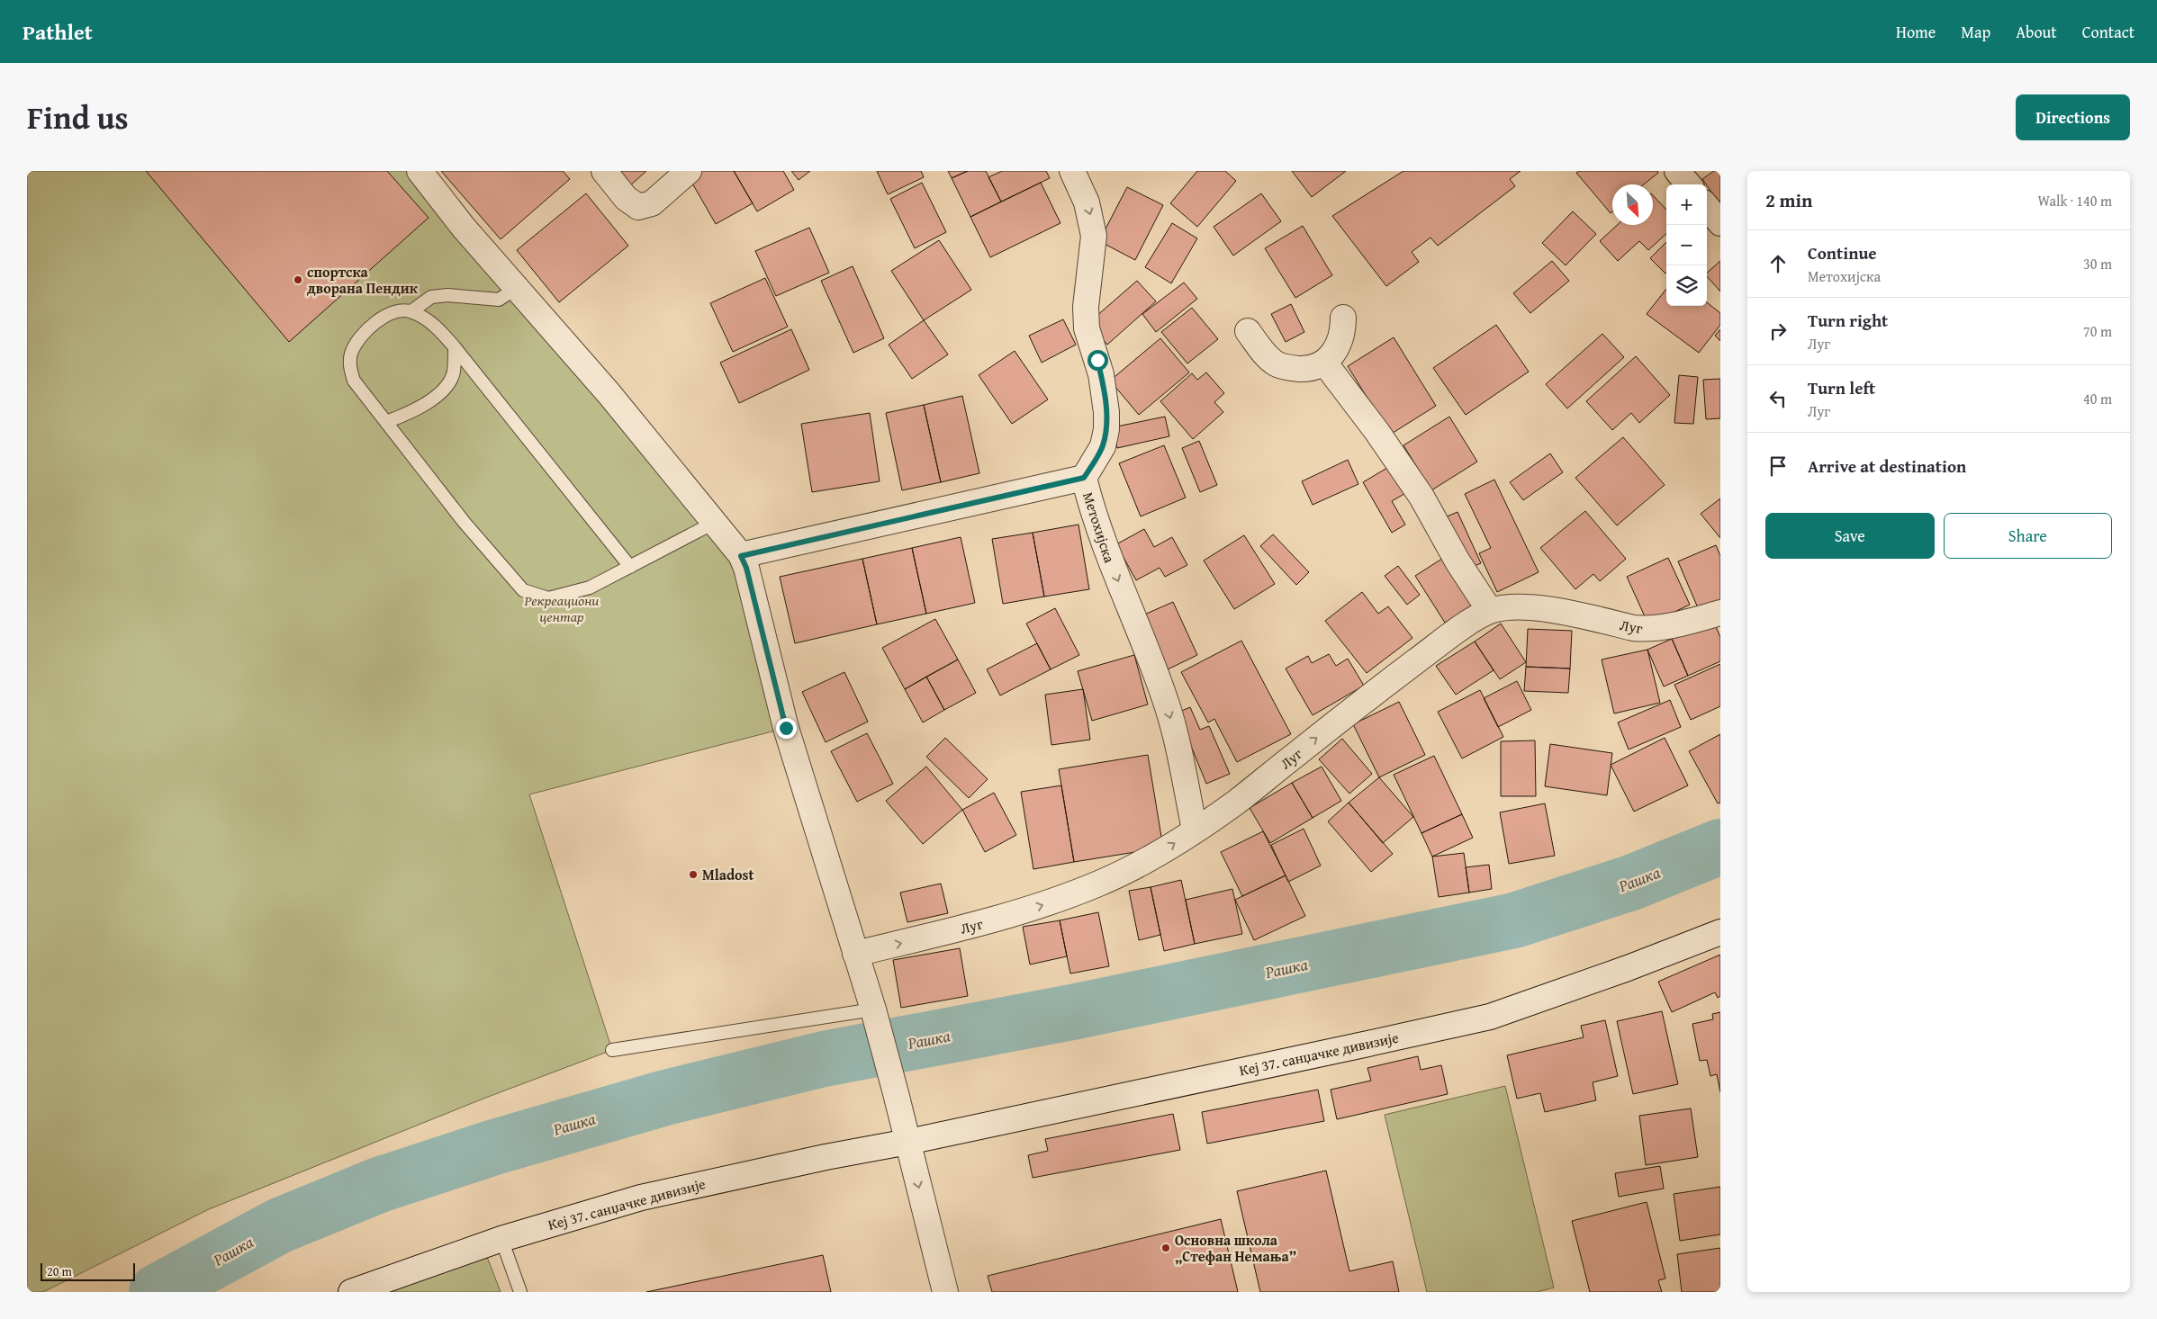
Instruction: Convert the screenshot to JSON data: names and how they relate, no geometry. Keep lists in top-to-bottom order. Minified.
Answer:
{"streets":{"street":["Метохијска","Луг","Кеј 37. санџачке дивизије"]},"crossings":[["Метохијска","Луг"]],"one_way":["Метохијска","Луг"],"water":["Рашка"],"parks":["Рекреациони центар"],"places":["спортска дворана Пендик","Mladost","Основна школа „Стефан Немања”"],"scale_bar":"20 m","north":"bottom right","page":{"header":"Pathlet","nav":["Home","Map","About","Contact"],"title":"Find us","buttons":["Directions",["Save","Share"]],"heading":["2 min","Walk · 140 m"],"map_buttons":["+","−"],"list":[["Continue","Метохијска","30 m"],["Turn right","Луг","70 m"],["Turn left","Луг","40 m"],"Arrive at destination"],"scale":"20 m"}}
